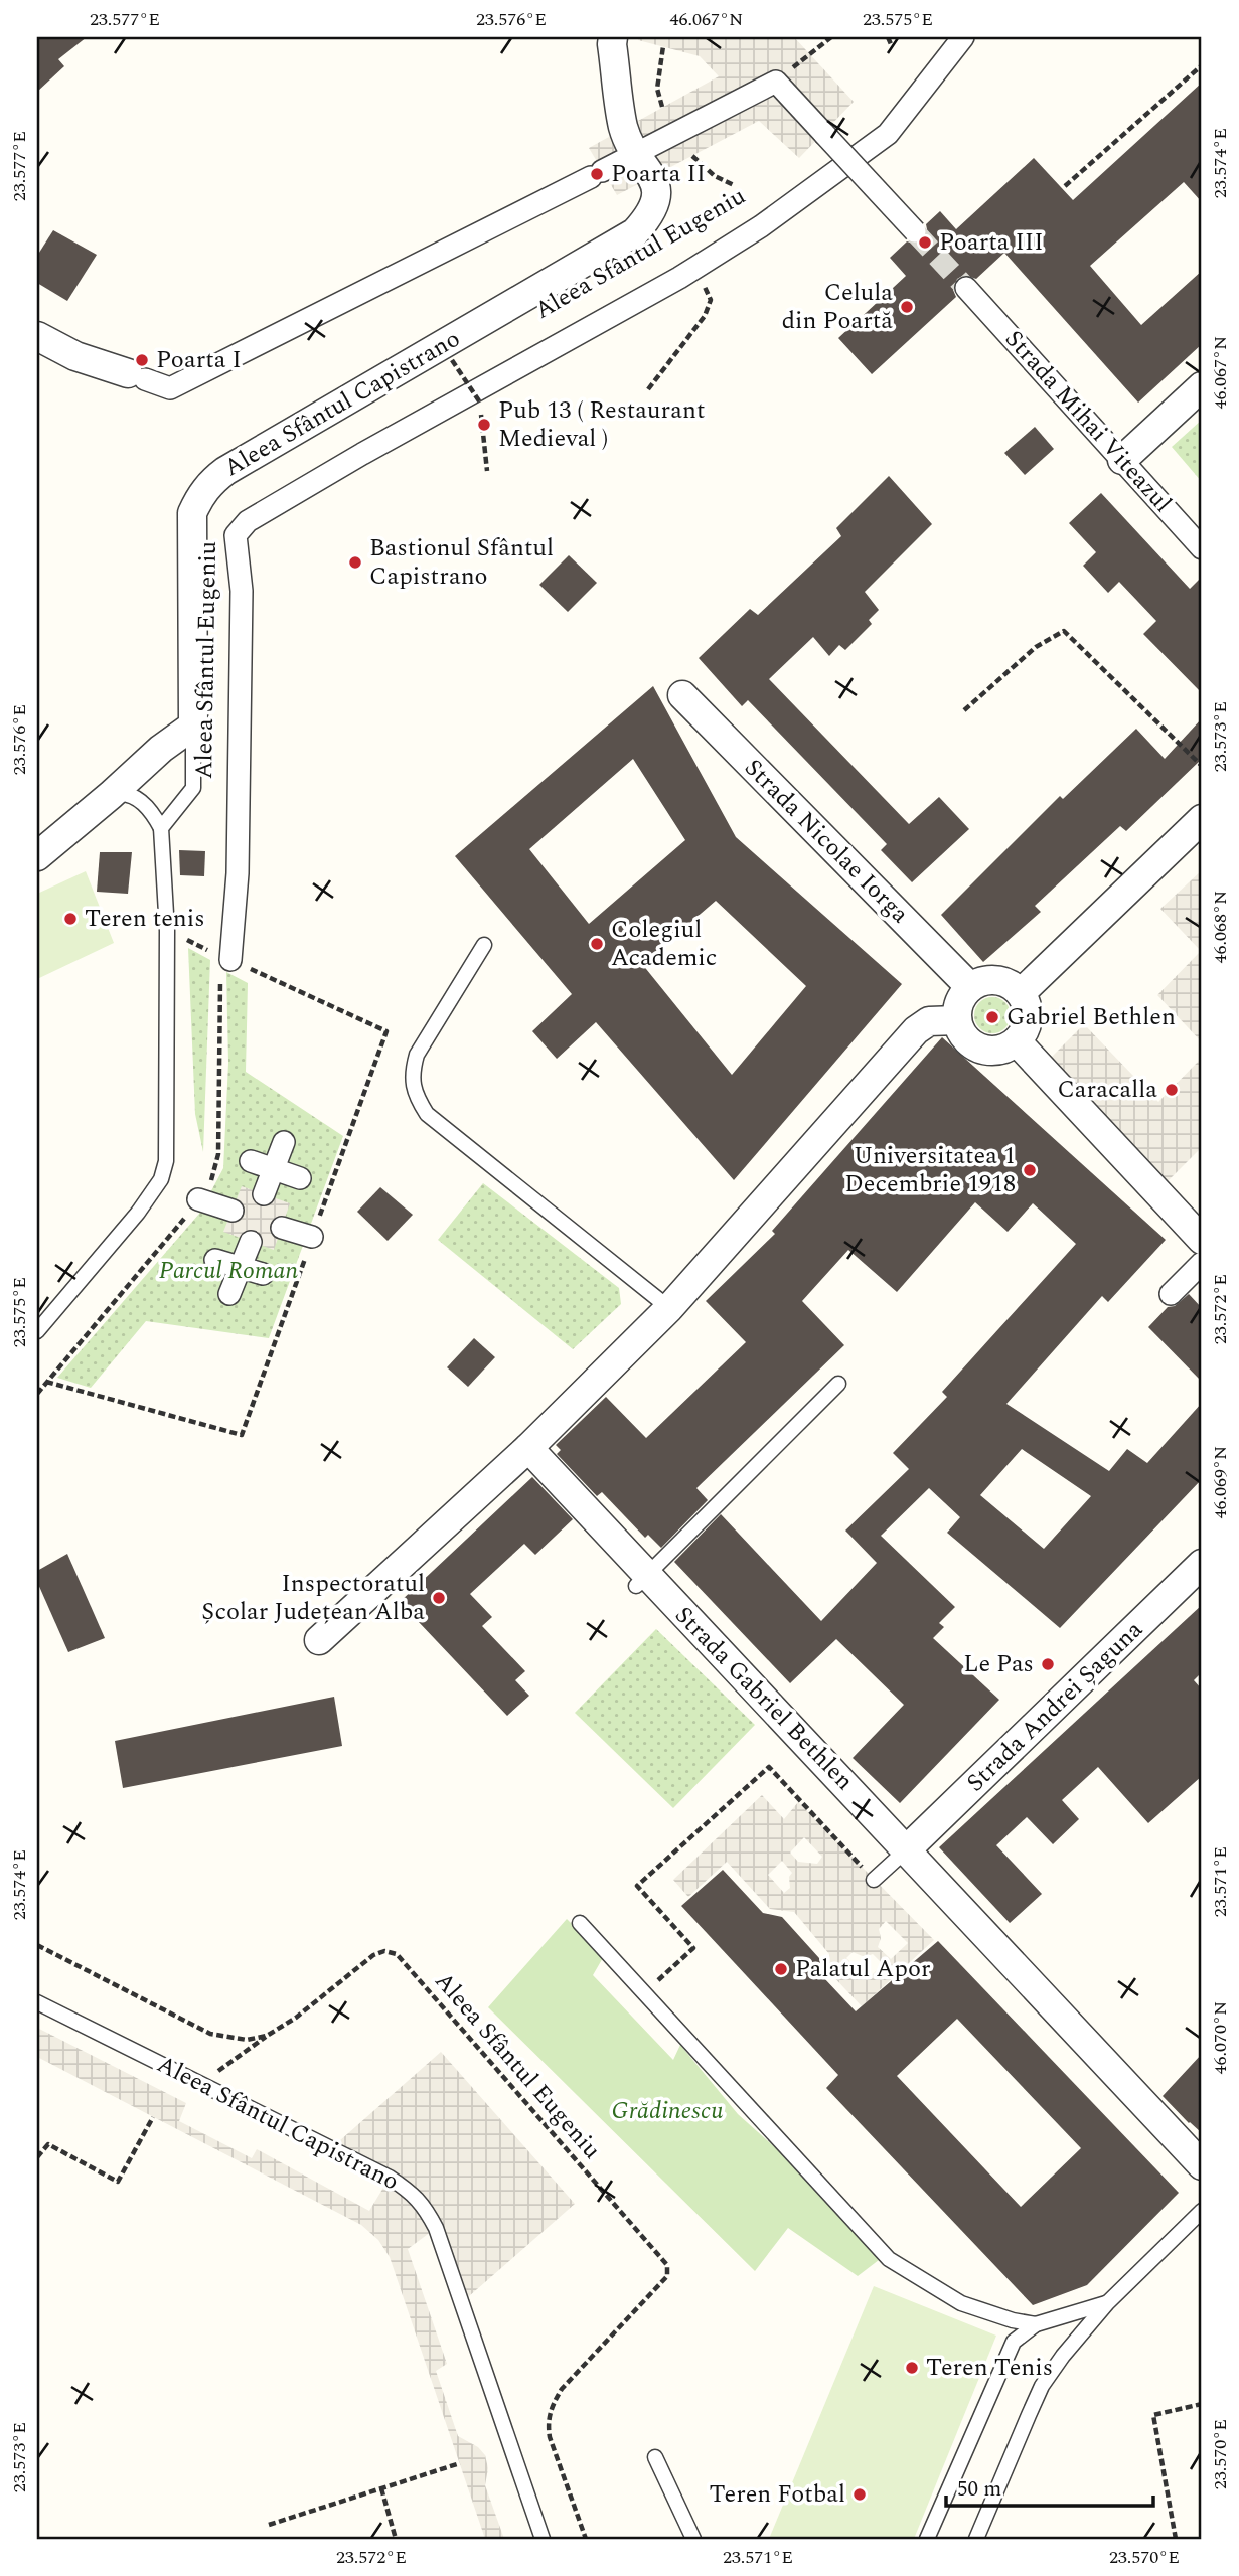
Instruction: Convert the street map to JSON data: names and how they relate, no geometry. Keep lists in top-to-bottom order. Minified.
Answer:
{"streets":{"street":["Aleea Sfântul Capistrano","Strada Mihai Viteazul","Strada Nicolae Iorga","Strada Gabriel Bethlen","Strada Andrei Șaguna"],"path":["Aleea Sfântul Eugeniu"]},"crossings":[["Strada Gabriel Bethlen","Strada Andrei Șaguna"]],"parks":["Parcul Roman","Grădinescu"],"places":["Poarta II","Poarta III","Celula din Poartă","Poarta I","Pub 13 ( Restaurant Medieval )","Bastionul Sfântul Capistrano","Teren tenis","Colegiul Academic","Gabriel Bethlen","Caracalla","Universitatea 1 Decembrie 1918","Inspectoratul Școlar Județean Alba","Le Pas","Palatul Apor","Teren Tenis","Teren Fotbal"],"scale_bar":"50 m","coordinates":["23.577°E","23.576°E","46.067°N","23.575°E","23.574°E","23.573°E","46.068°N","23.572°E","46.069°N","23.571°E","46.070°N","23.570°E"]}
